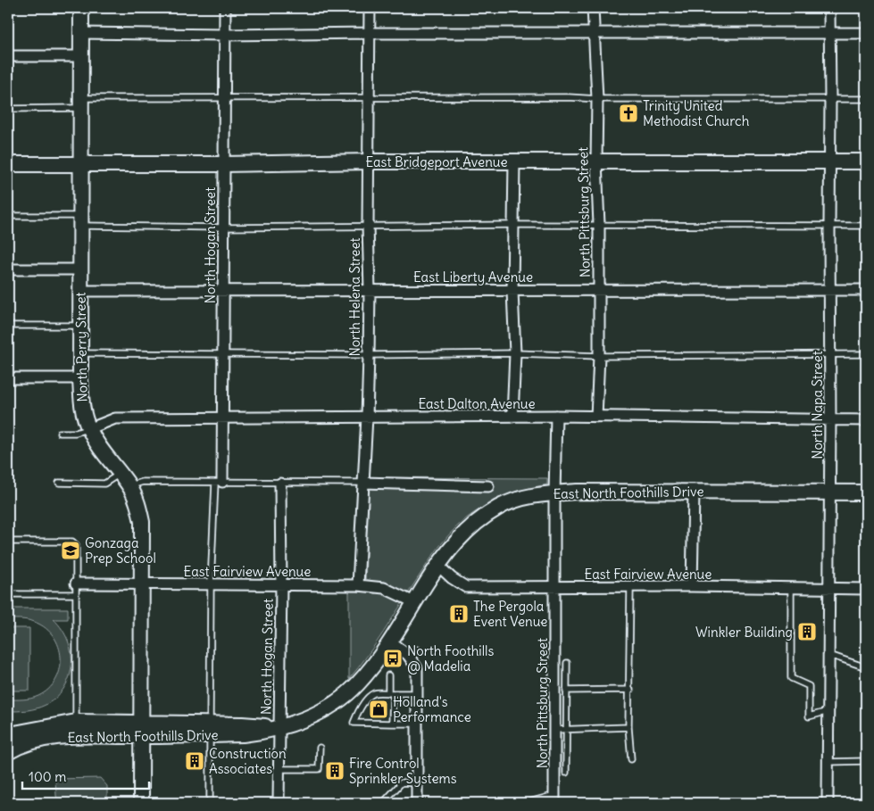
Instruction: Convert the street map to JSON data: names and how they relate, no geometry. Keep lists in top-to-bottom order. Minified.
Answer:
{"streets":{"street":["East Bridgeport Avenue","North Pittsburg Street","North Hogan Street","East Liberty Avenue","North Helena Street","North Perry Street","East Dalton Avenue","North Napa Street","East North Foothills Drive","East Fairview Avenue"]},"crossings":[["East Bridgeport Avenue","North Pittsburg Street"],["East Bridgeport Avenue","North Hogan Street"],["East Bridgeport Avenue","North Helena Street"],["East Bridgeport Avenue","North Perry Street"],["East Bridgeport Avenue","North Napa Street"],["North Pittsburg Street","East Liberty Avenue"],["North Pittsburg Street","East Dalton Avenue"],["North Pittsburg Street","East North Foothills Drive"],["North Pittsburg Street","East Fairview Avenue"],["North Hogan Street","East Liberty Avenue"],["North Hogan Street","East Dalton Avenue"],["North Hogan Street","East North Foothills Drive"],["North Hogan Street","East Fairview Avenue"],["East Liberty Avenue","North Helena Street"],["East Liberty Avenue","North Perry Street"],["East Liberty Avenue","North Napa Street"],["North Helena Street","East Dalton Avenue"],["North Helena Street","East Fairview Avenue"],["North Perry Street","East Dalton Avenue"],["North Perry Street","East North Foothills Drive"],["North Perry Street","East Fairview Avenue"],["East Dalton Avenue","North Napa Street"],["North Napa Street","East North Foothills Drive"],["North Napa Street","East Fairview Avenue"],["East North Foothills Drive","East Fairview Avenue"]],"places":{"church":["Trinity United Methodist Church"],"school or university":["Gonzaga Prep School"],"building":["The Pergola Event Venue","Winkler Building","Construction Associates","Fire Control Sprinkler Systems"],"bus stop":["North Foothills @ Madelia"],"shop":["Holland's Performance"]},"scale_bar":"100 m"}
